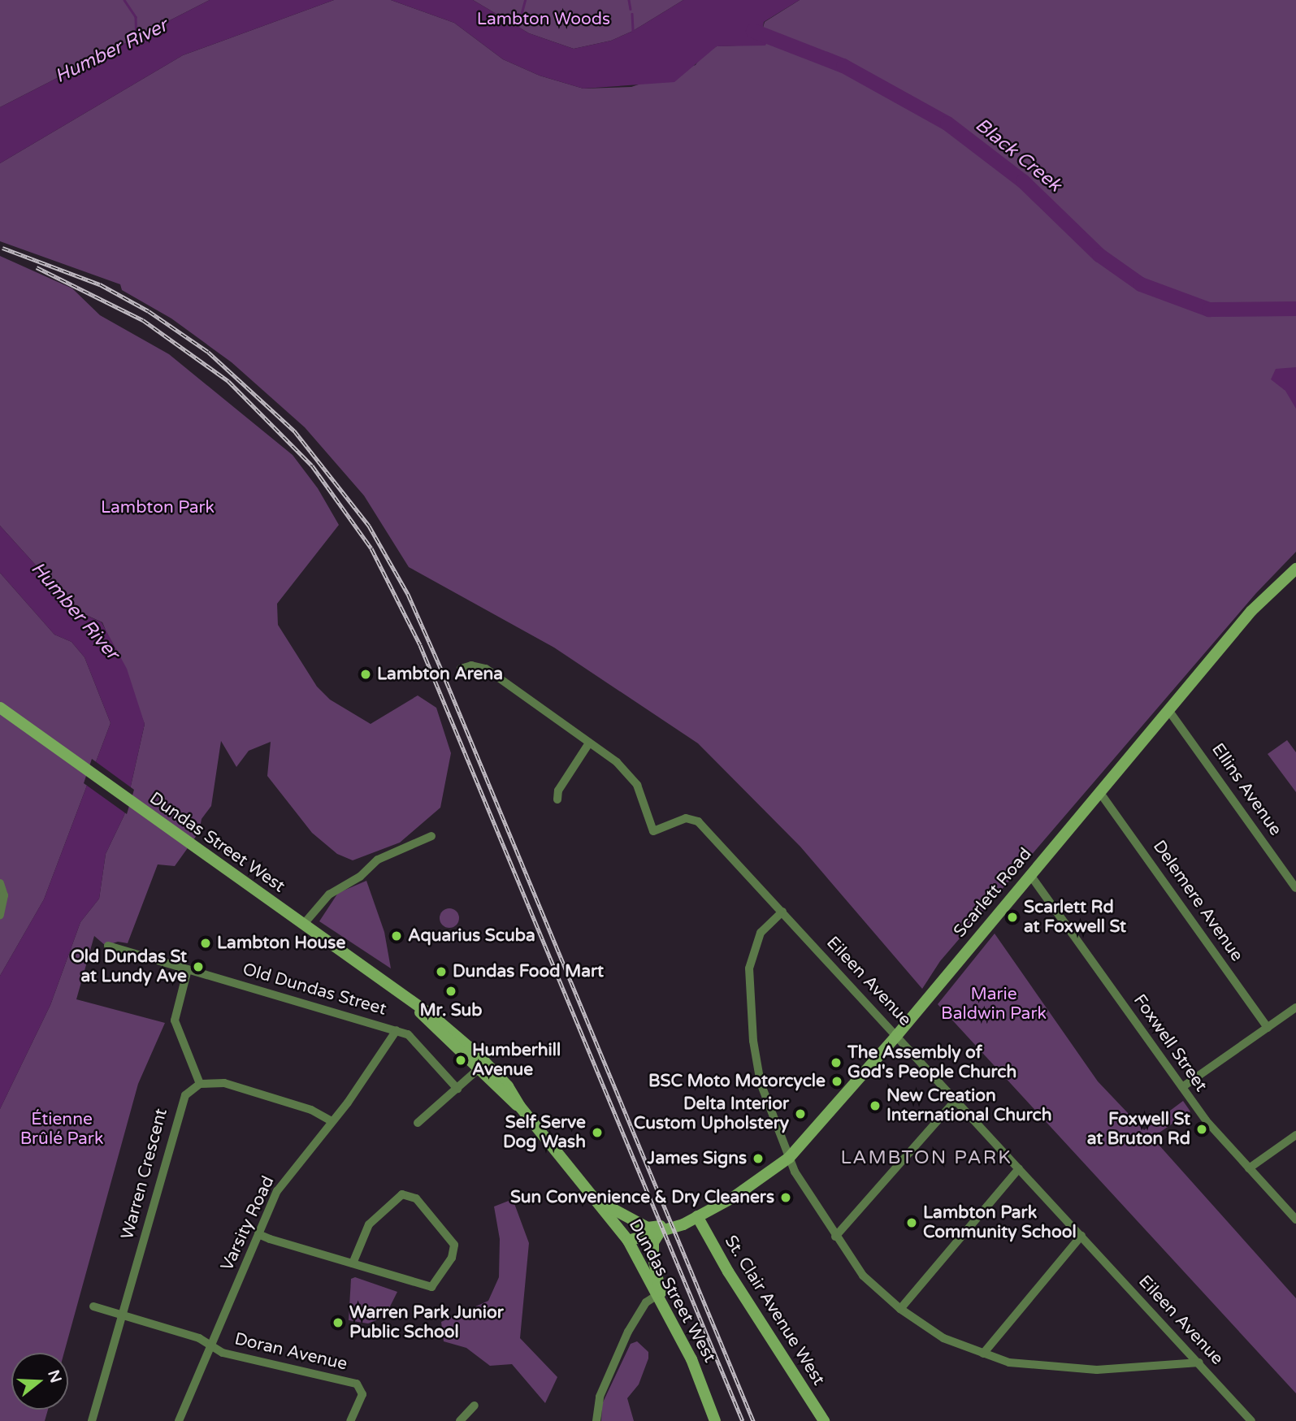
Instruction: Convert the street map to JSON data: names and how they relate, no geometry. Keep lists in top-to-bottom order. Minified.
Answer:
{"streets":{"main road":["Dundas Street West","Scarlett Road","St. Clair Avenue West"],"street":["Ellins Avenue","Delemere Avenue","Eileen Avenue","Old Dundas Street","Foxwell Street","Warren Crescent","Varsity Road","Doran Avenue"]},"crossings":[["Ellins Avenue","Scarlett Road"],["Dundas Street West","Scarlett Road"],["Scarlett Road","Delemere Avenue"],["Scarlett Road","Eileen Avenue"],["Scarlett Road","Foxwell Street"],["Scarlett Road","St. Clair Avenue West"],["Old Dundas Street","Varsity Road"],["Varsity Road","Doran Avenue"]],"districts":["LAMBTON PARK"],"water":["Humber River","Black Creek"],"parks":["Lambton Woods","Lambton Park","Marie Baldwin Park","Étienne Brûlé Park"],"places":["Lambton Arena","Scarlett Rd at Foxwell St","Aquarius Scuba","Lambton House","Old Dundas St at Lundy Ave","Dundas Food Mart","Mr. Sub","Humberhill Avenue","The Assembly of God's People Church","BSC Moto Motorcycle","New Creation International Church","Delta Interior Custom Upholstery","Foxwell St at Bruton Rd","Self Serve Dog Wash","James Signs","Sun Convenience & Dry Cleaners","Lambton Park Community School","Warren Park Junior Public School"],"north":"right"}
